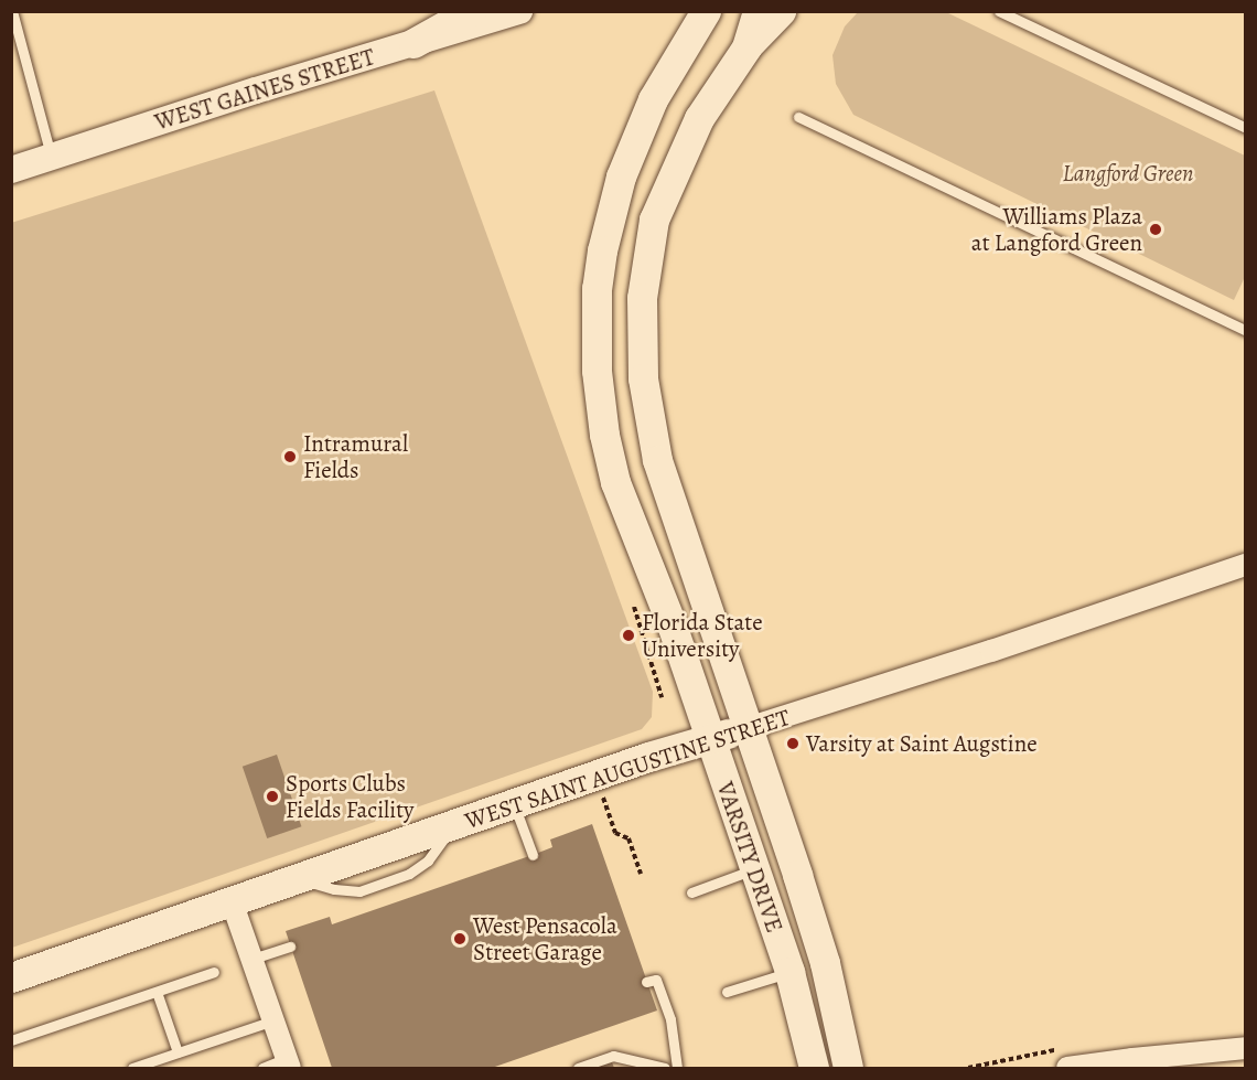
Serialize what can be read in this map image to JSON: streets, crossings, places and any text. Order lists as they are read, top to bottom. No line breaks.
{"streets":{"main road":["WEST SAINT AUGUSTINE STREET","VARSITY DRIVE"],"street":["WEST GAINES STREET"]},"crossings":[["WEST SAINT AUGUSTINE STREET","VARSITY DRIVE"]],"parks":["Langford Green"],"places":["Williams Plaza at Langford Green","Intramural Fields","Florida State University","Varsity at Saint Augstine","Sports Clubs Fields Facility","West Pensacola Street Garage"]}
